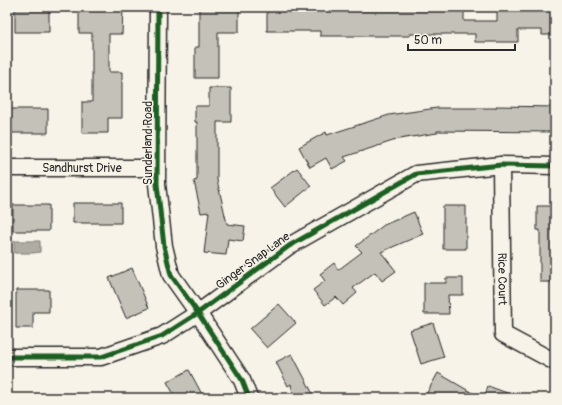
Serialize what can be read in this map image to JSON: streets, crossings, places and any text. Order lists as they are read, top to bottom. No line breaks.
{"streets":{"street":["Sunderland Road","Sandhurst Drive","Ginger Snap Lane","Rice Court"]},"crossings":[["Sunderland Road","Sandhurst Drive"],["Sunderland Road","Ginger Snap Lane"],["Ginger Snap Lane","Rice Court"]],"scale_bar":"50 m"}
